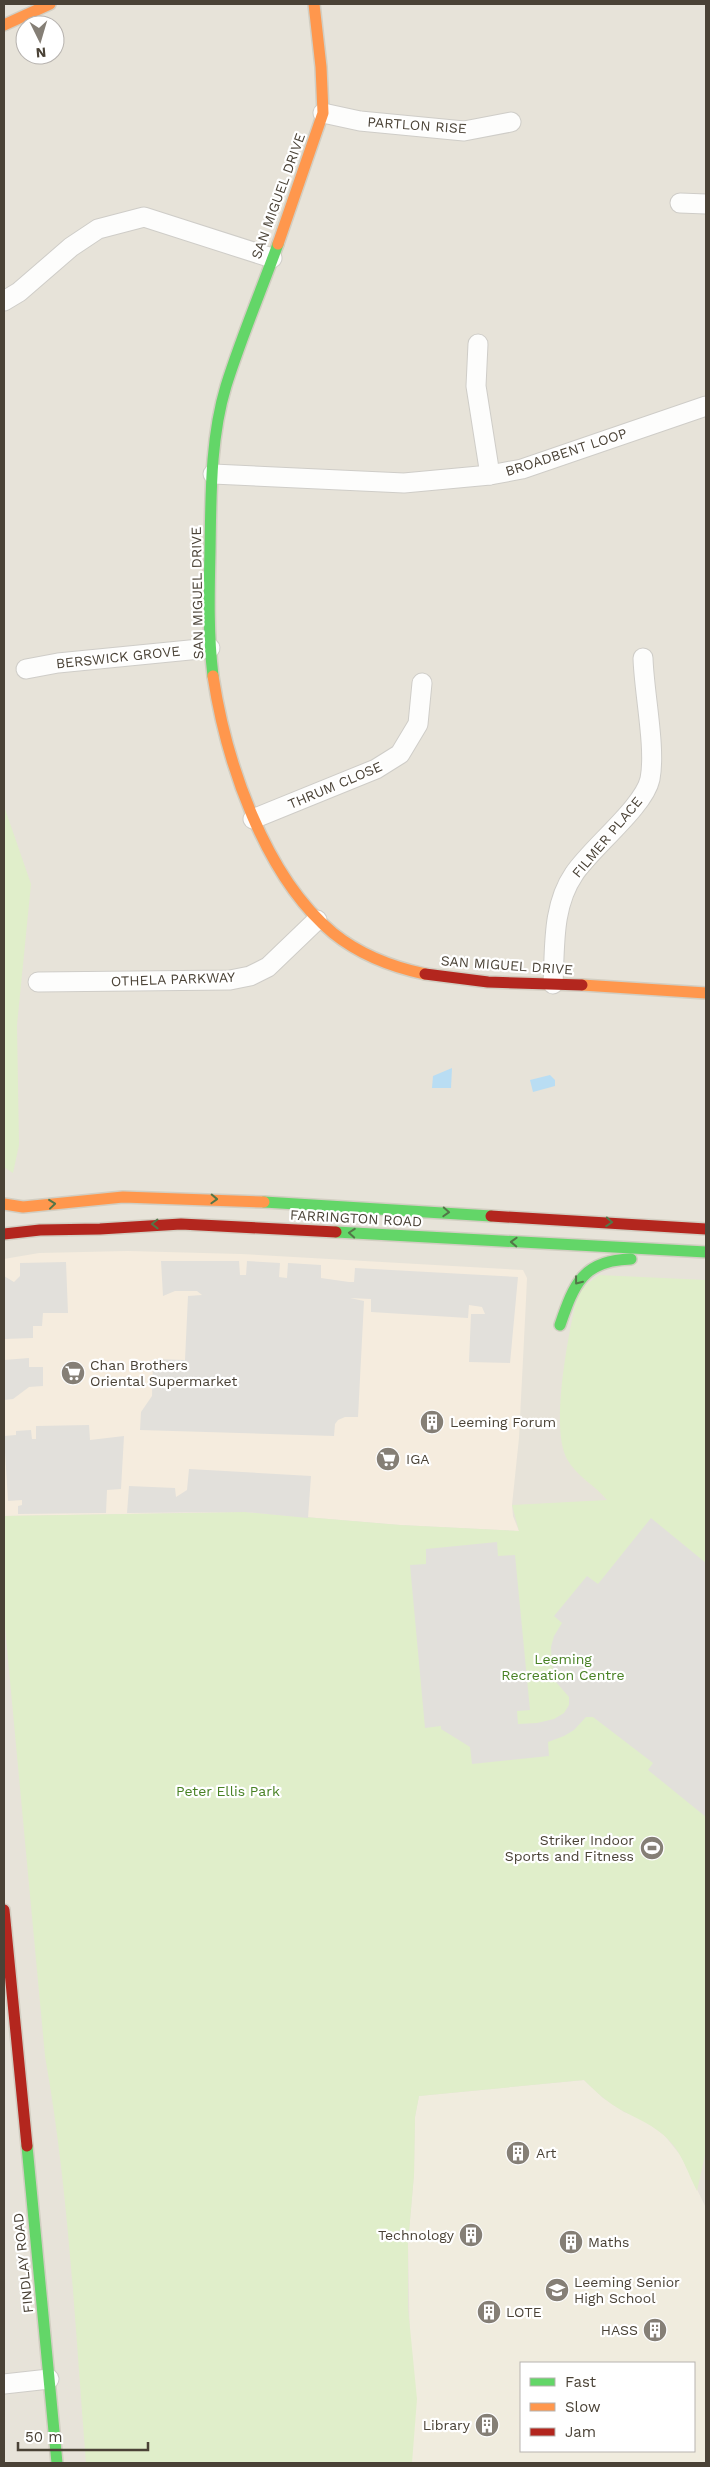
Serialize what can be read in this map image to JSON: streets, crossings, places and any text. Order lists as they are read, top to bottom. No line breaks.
{"streets":{"main road":["SAN MIGUEL DRIVE","FARRINGTON ROAD","FINDLAY ROAD"],"street":["PARTLON RISE","BROADBENT LOOP","BERSWICK GROVE","THRUM CLOSE","FILMER PLACE","OTHELA PARKWAY"]},"crossings":[["PARTLON RISE","SAN MIGUEL DRIVE"],["SAN MIGUEL DRIVE","BROADBENT LOOP"],["SAN MIGUEL DRIVE","BERSWICK GROVE"],["SAN MIGUEL DRIVE","THRUM CLOSE"],["SAN MIGUEL DRIVE","FILMER PLACE"],["SAN MIGUEL DRIVE","OTHELA PARKWAY"]],"parks":["Leeming Recreation Centre","Peter Ellis Park"],"places":{"supermarket":["Chan Brothers Oriental Supermarket","IGA"],"building":["Leeming Forum","Art","Technology","Maths","LOTE","HASS","Library"],"sports":["Striker Indoor Sports and Fitness"],"school or university":["Leeming Senior High School"]},"legend":["Fast","Slow","Jam"],"scale_bar":"50 m","north":"bottom"}
